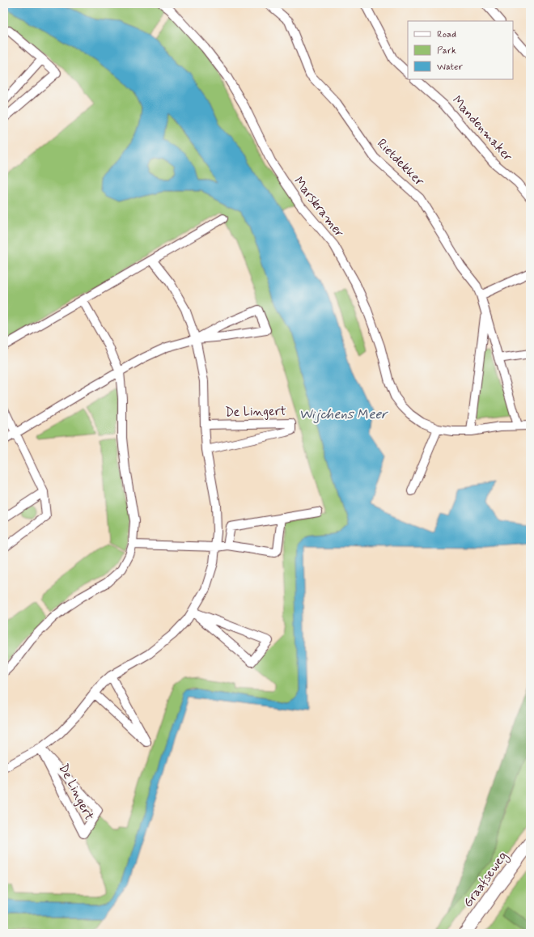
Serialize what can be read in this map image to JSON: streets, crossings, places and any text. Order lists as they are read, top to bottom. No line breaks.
{"streets":{"main road":["Graafseweg"],"street":["Mandenmaker","Rietdekker","Marskramer","De Lingert"]},"crossings":[["Rietdekker","Marskramer"]],"water":["Wijchens Meer"],"legend":["Road","Park","Water"]}
